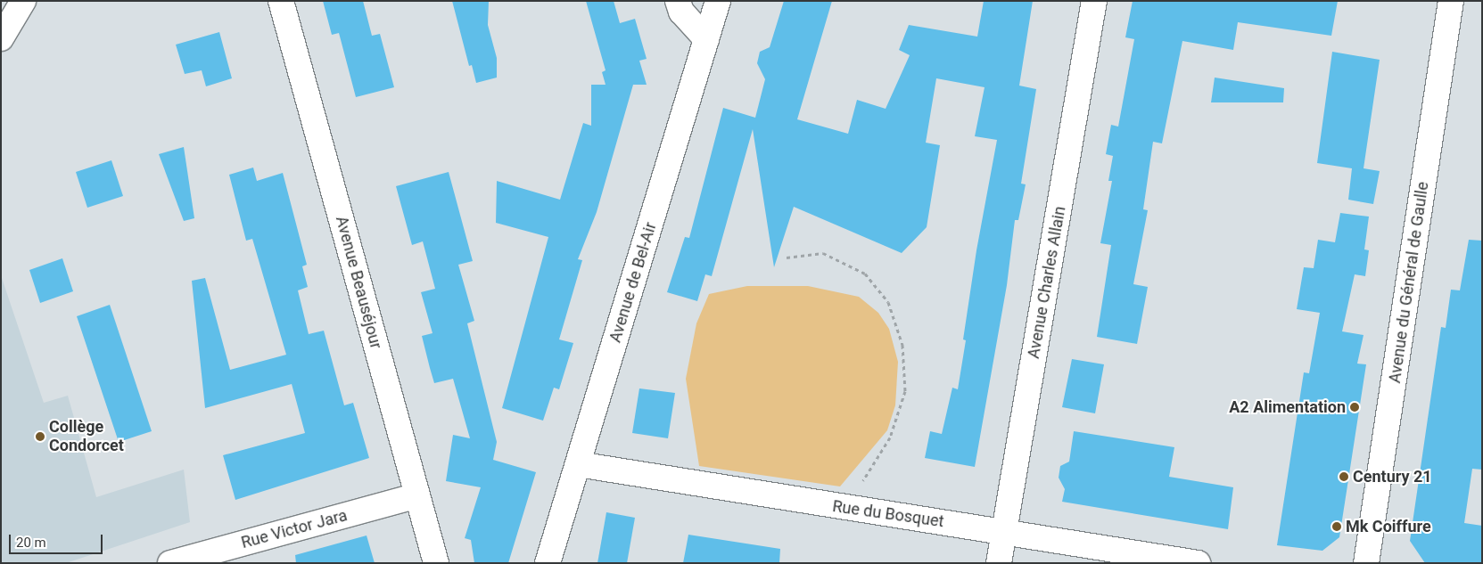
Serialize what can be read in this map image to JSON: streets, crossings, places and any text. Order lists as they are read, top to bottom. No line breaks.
{"streets":{"street":["Avenue Beauséjour","Avenue de Bel-Air","Avenue Charles Allain","Avenue du Général de Gaulle","Rue du Bosquet","Rue Victor Jara"]},"crossings":[["Avenue Beauséjour","Rue Victor Jara"],["Avenue de Bel-Air","Rue du Bosquet"],["Avenue Charles Allain","Rue du Bosquet"]],"places":["A2 Alimentation","Collège Condorcet","Century 21","Mk Coiffure"],"scale_bar":"20 m"}
